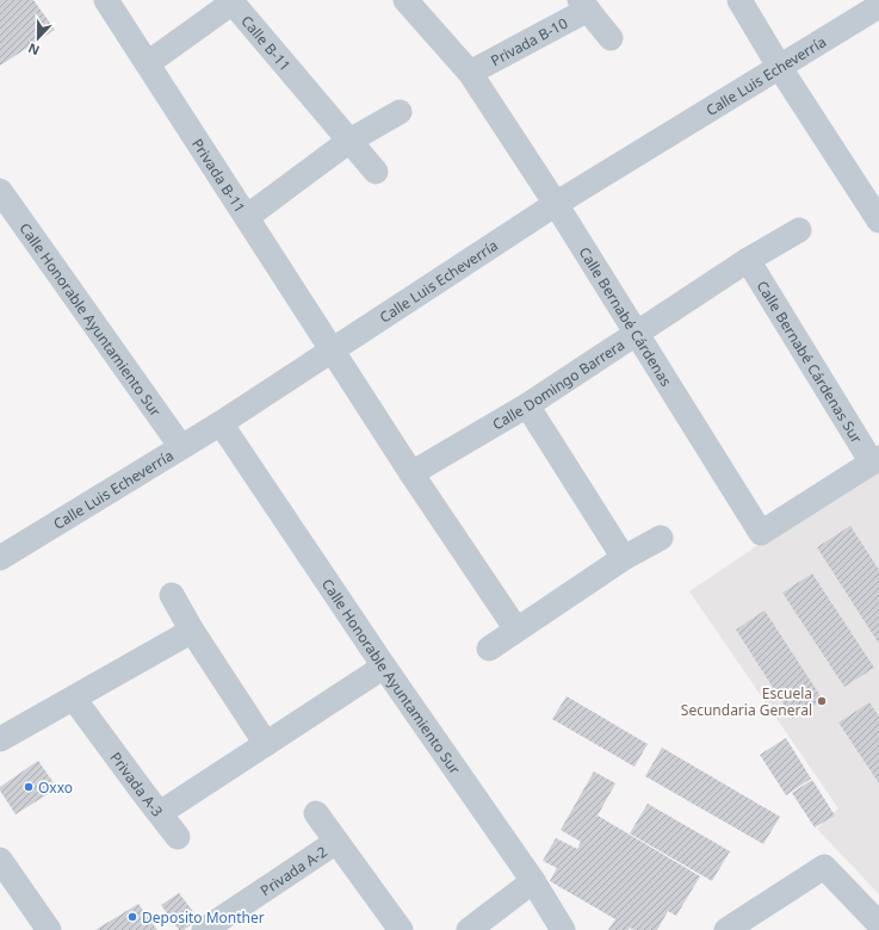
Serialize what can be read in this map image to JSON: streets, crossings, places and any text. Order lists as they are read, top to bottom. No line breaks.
{"streets":{"street":["Privada B-10","Calle B-11","Calle Luis Echeverría","Privada B-11","Calle Bernabé Cárdenas","Calle Honorable Ayuntamiento Sur","Calle Bernabé Cárdenas Sur","Calle Domingo Barrera","Privada A-3","Privada A-2"]},"crossings":[["Privada B-10","Calle Bernabé Cárdenas"],["Calle B-11","Privada B-11"],["Calle Luis Echeverría","Privada B-11"],["Calle Luis Echeverría","Calle Bernabé Cárdenas"],["Calle Luis Echeverría","Calle Honorable Ayuntamiento Sur"],["Calle Bernabé Cárdenas","Calle Bernabé Cárdenas Sur"],["Calle Bernabé Cárdenas","Calle Domingo Barrera"],["Calle Honorable Ayuntamiento Sur","Privada A-3"],["Calle Bernabé Cárdenas Sur","Calle Domingo Barrera"]],"places":["Escuela Secundaria General","Oxxo","Deposito Monther"],"north":"bottom"}
